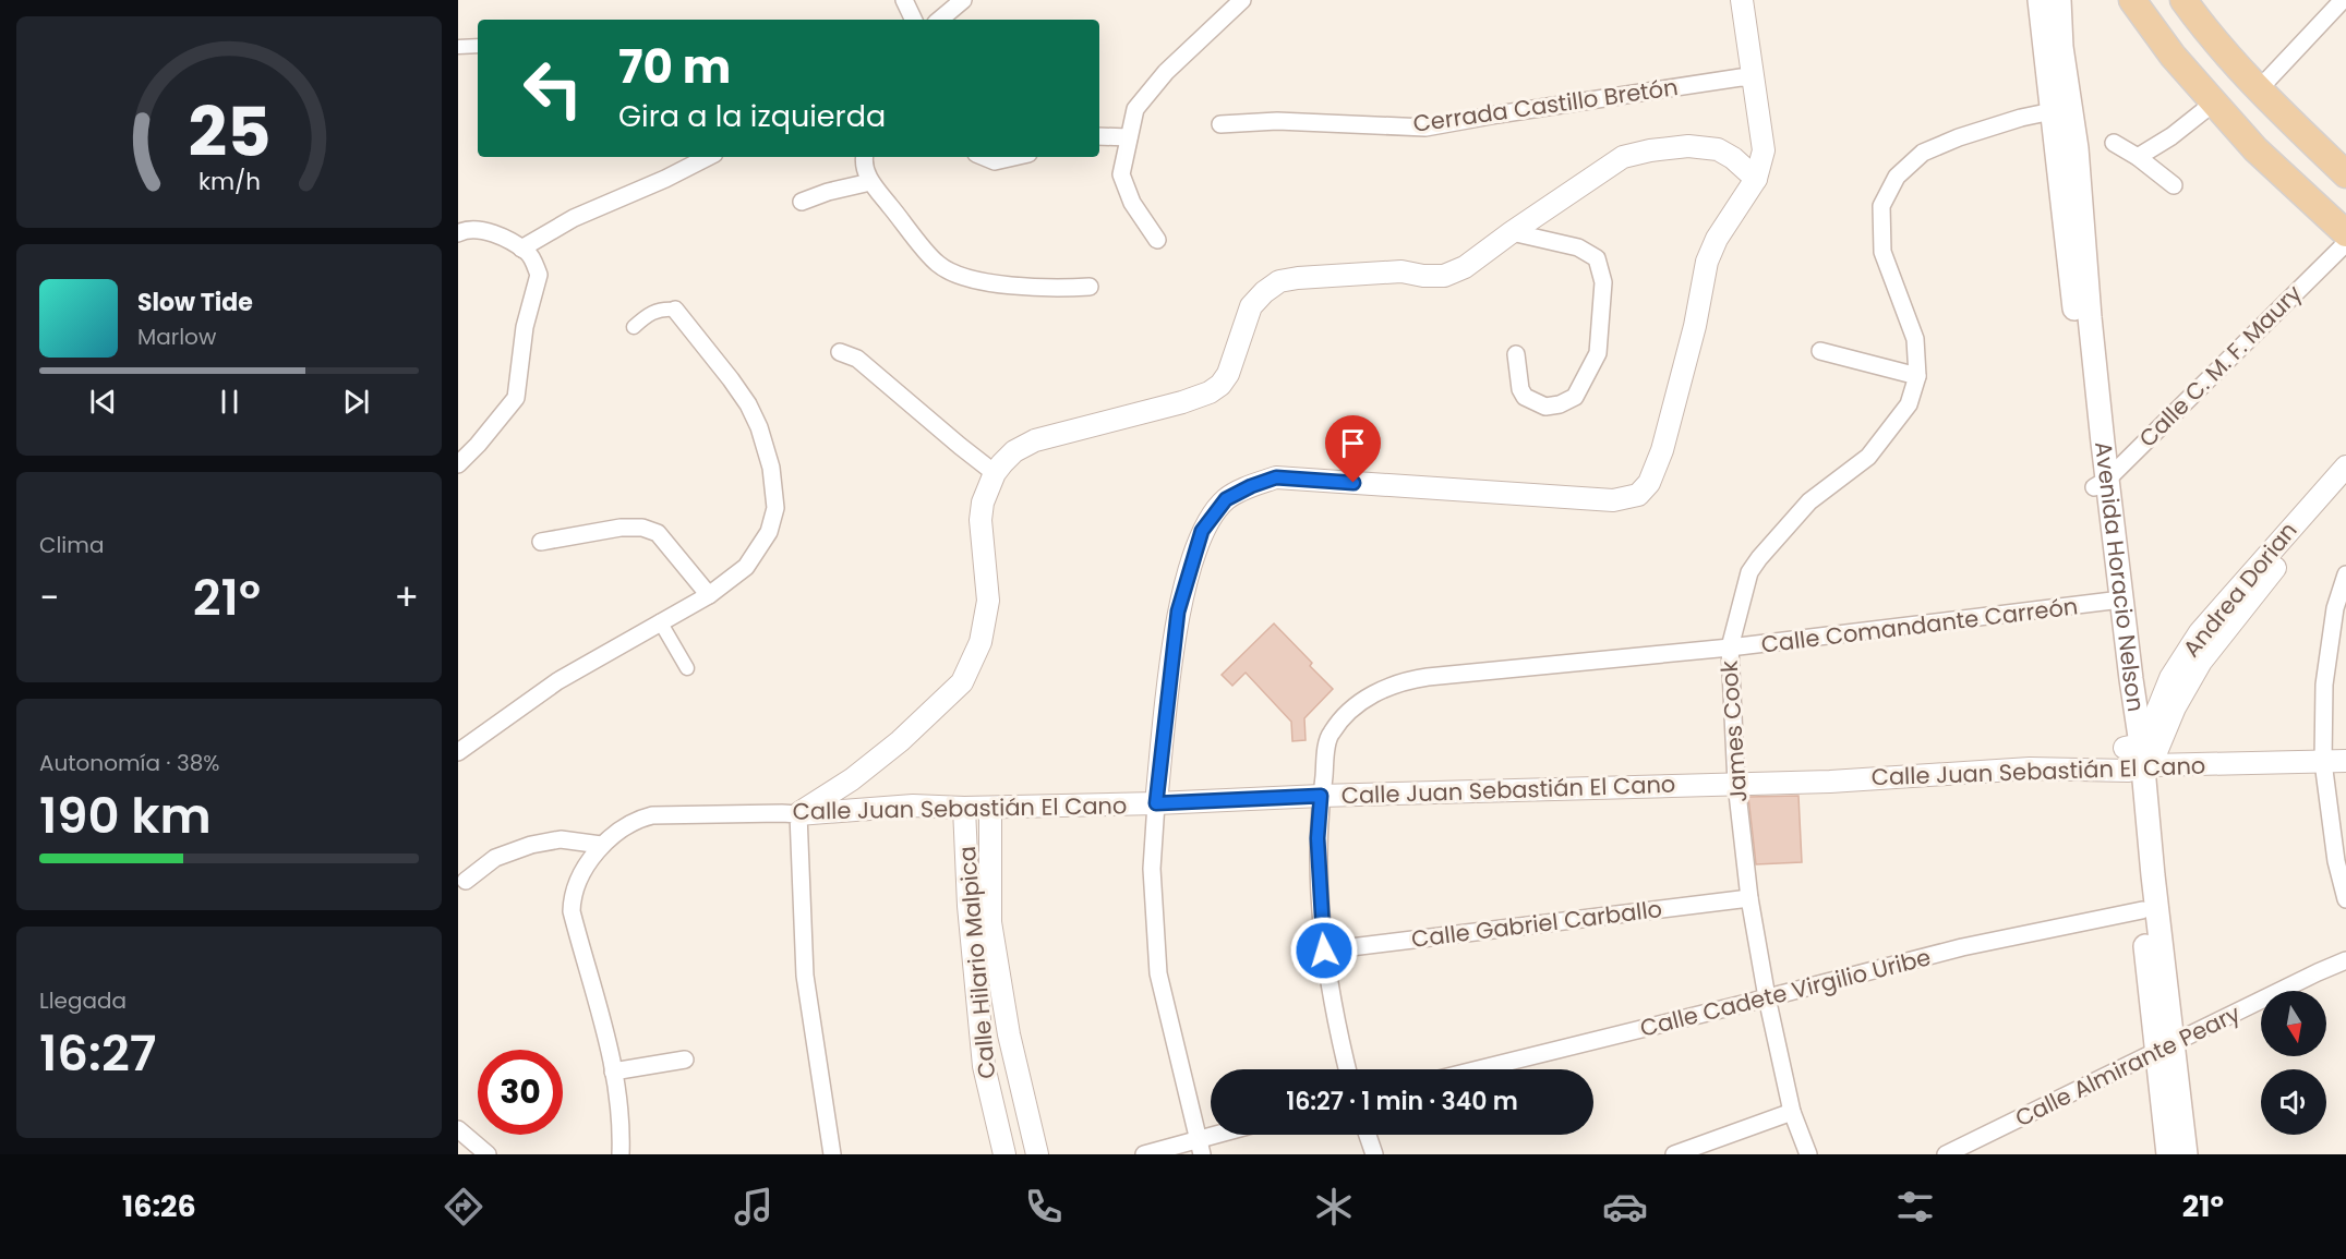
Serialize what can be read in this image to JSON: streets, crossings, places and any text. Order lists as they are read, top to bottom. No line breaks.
{"streets":{"main road":["Avenida Horacio Nelson"],"street":["Cerrada Castillo Bretón","Calle C. M. F. Maury","Andrea Dorian","Calle Comandante Carreón","James Cook","Calle Juan Sebastián El Cano","Calle Gabriel Carballo","Calle Hilario Malpica","Calle Cadete Virgilio Uribe","Calle Almirante Peary"]},"crossings":[["Calle C. M. F. Maury","Avenida Horacio Nelson"],["Avenida Horacio Nelson","Andrea Dorian"],["Avenida Horacio Nelson","Calle Comandante Carreón"],["Avenida Horacio Nelson","James Cook"],["Avenida Horacio Nelson","Calle Juan Sebastián El Cano"],["Avenida Horacio Nelson","Calle Cadete Virgilio Uribe"],["Avenida Horacio Nelson","Calle Almirante Peary"],["Andrea Dorian","Calle Juan Sebastián El Cano"],["Calle Comandante Carreón","James Cook"],["Calle Comandante Carreón","Calle Juan Sebastián El Cano"],["Calle Comandante Carreón","Calle Gabriel Carballo"],["James Cook","Calle Juan Sebastián El Cano"],["James Cook","Calle Gabriel Carballo"],["James Cook","Calle Cadete Virgilio Uribe"],["Calle Juan Sebastián El Cano","Calle Hilario Malpica"]],"north":"bottom","page":{"turn":["70 m","Gira a la izquierda"],"song":["Slow Tide","Marlow"],"tile":["Clima",["Autonomía · 38%","190 km"],["Llegada","16:27"]],"heat":["−","21°","+"],"limit":"30","trip":"16:27 · 1 min · 340 m","tabs":["16:26","21°"],"gauge":["25","km/h"]}}
